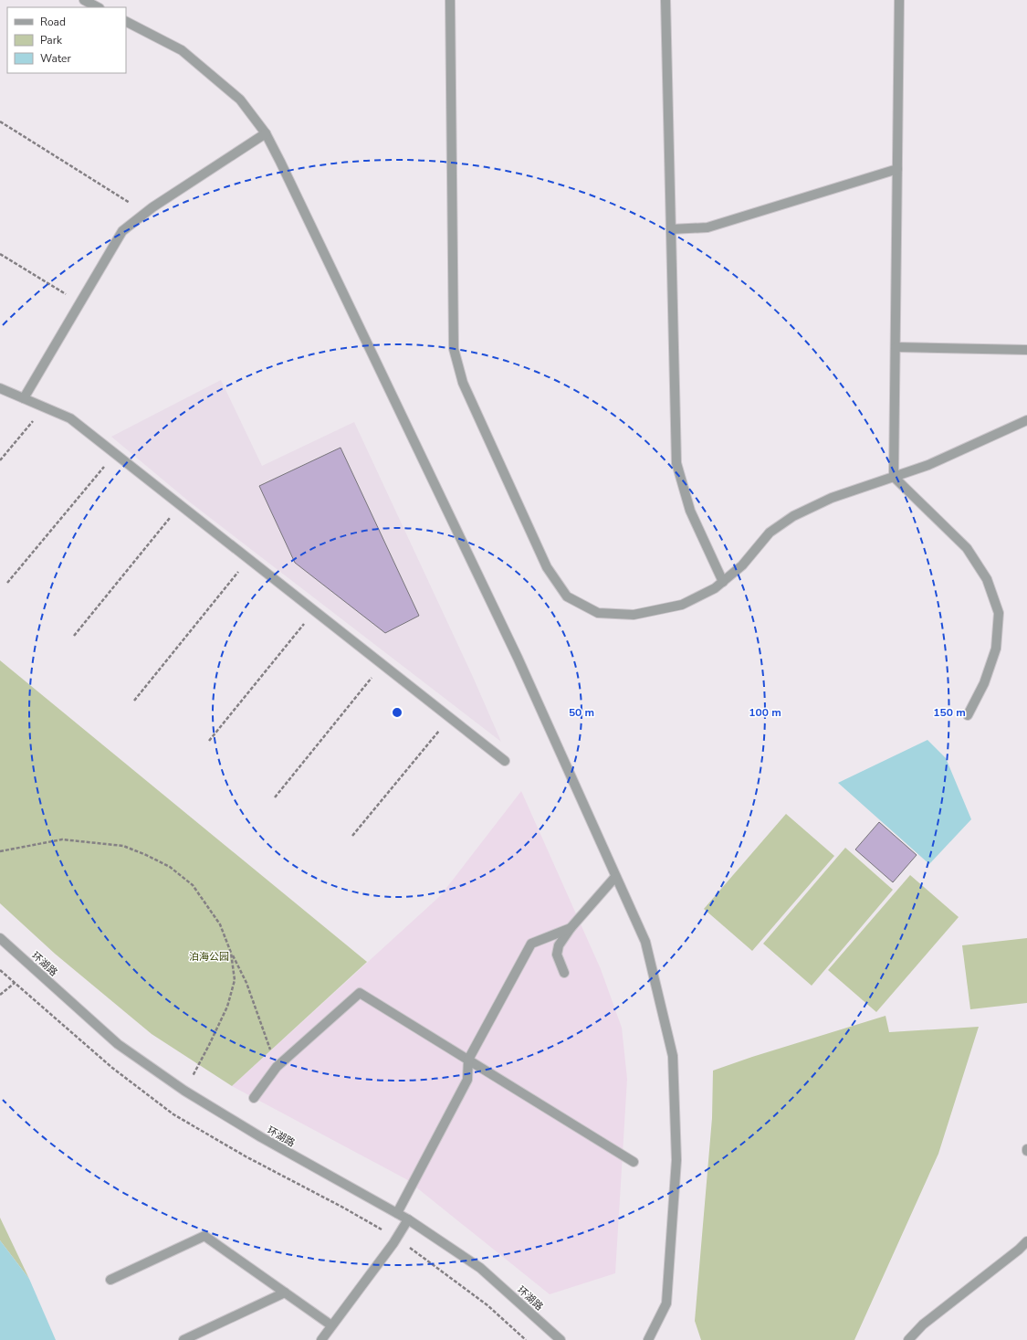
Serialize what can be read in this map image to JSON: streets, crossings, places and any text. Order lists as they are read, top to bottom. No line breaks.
{"streets":{"street":["环湖路"]},"parks":["泊海公园"],"legend":["Road","Park","Water"],"rings":["50 m","100 m","150 m"]}
